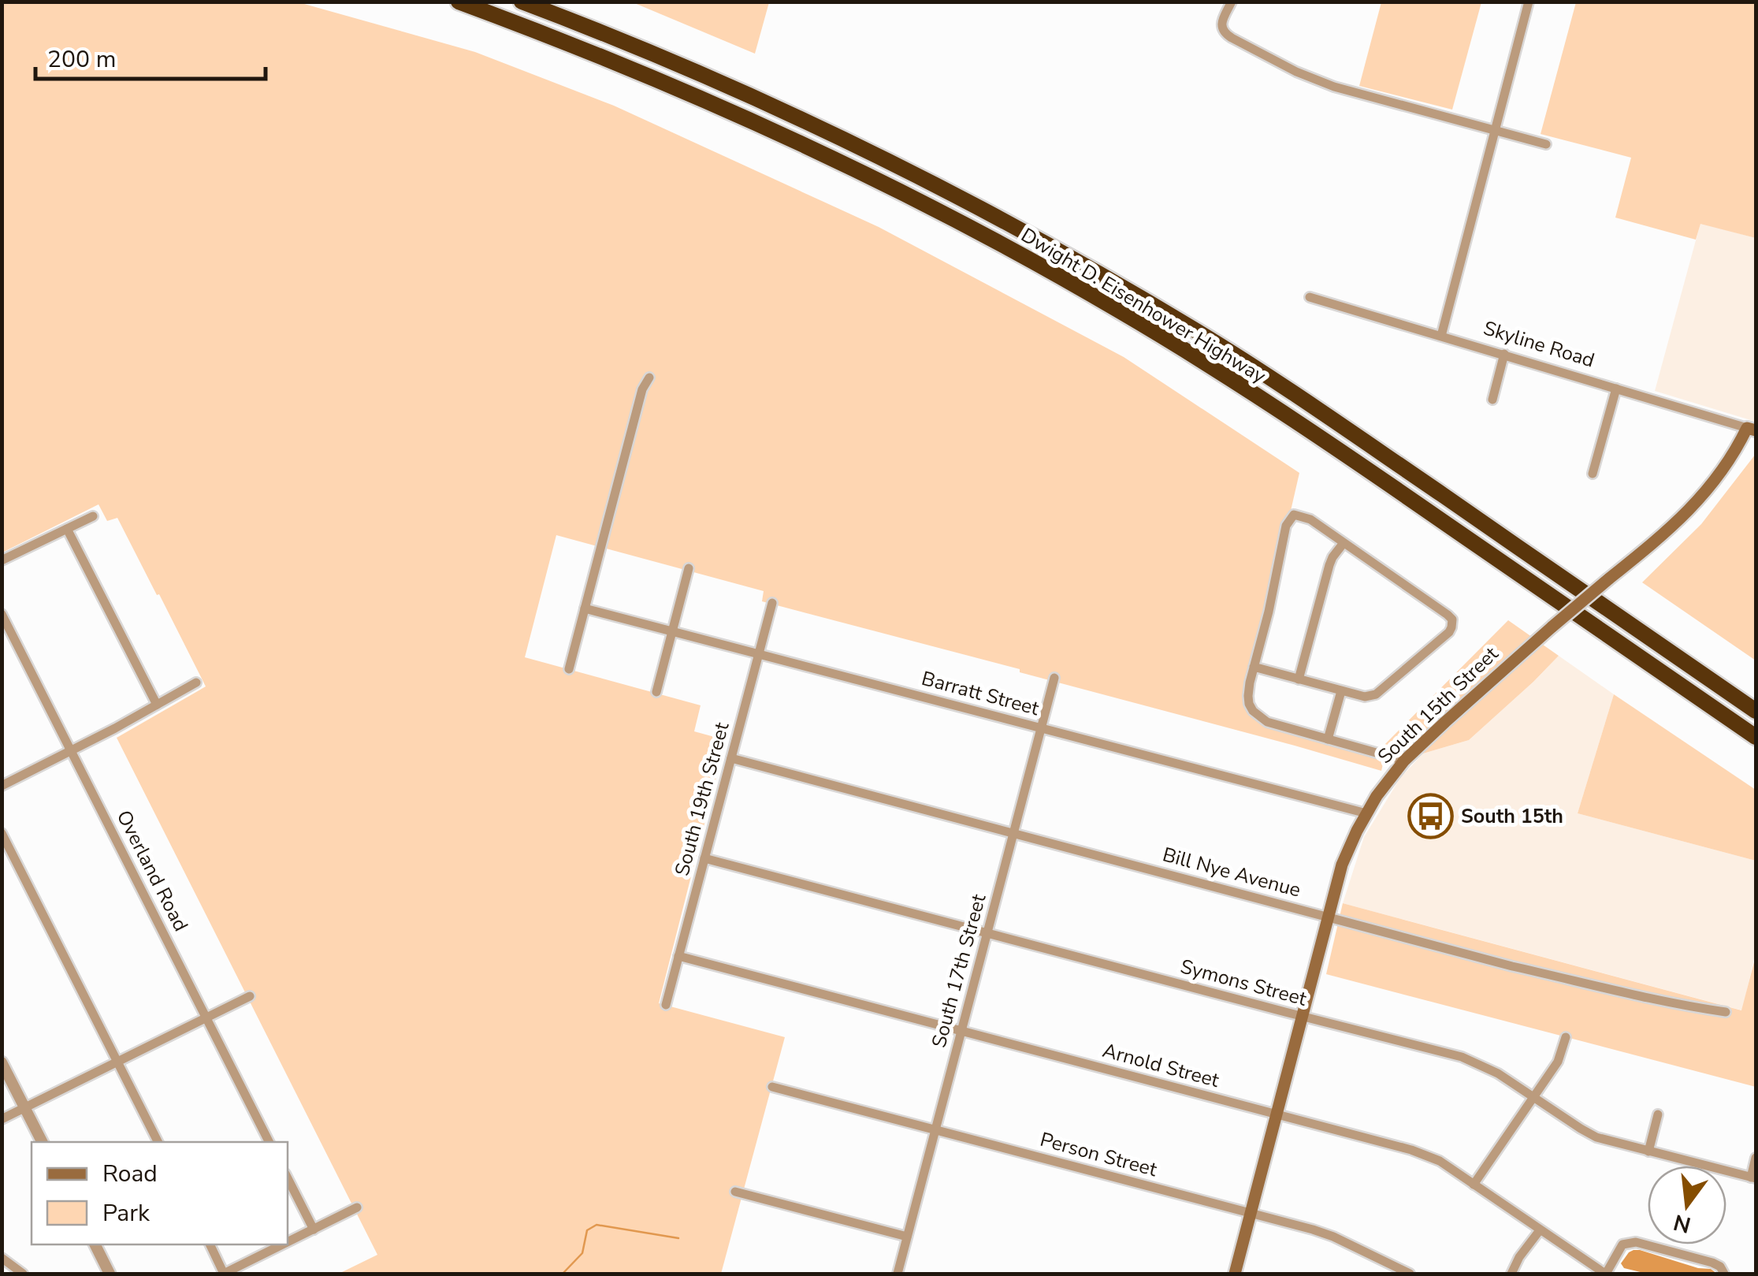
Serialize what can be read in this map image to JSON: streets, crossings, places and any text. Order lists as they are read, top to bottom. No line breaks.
{"streets":{"highway":["Dwight D. Eisenhower Highway"],"main road":["South 15th Street"],"street":["Skyline Road","Barratt Street","South 19th Street","Overland Road","Bill Nye Avenue","South 17th Street","Symons Street","Arnold Street","Person Street"]},"crossings":[["Skyline Road","South 15th Street"],["Barratt Street","South 15th Street"],["Barratt Street","South 19th Street"],["Barratt Street","South 17th Street"],["South 15th Street","Bill Nye Avenue"],["South 15th Street","Symons Street"],["South 15th Street","Arnold Street"],["South 15th Street","Person Street"],["South 19th Street","Bill Nye Avenue"],["South 19th Street","Symons Street"],["South 19th Street","Arnold Street"],["Bill Nye Avenue","South 17th Street"],["South 17th Street","Symons Street"],["South 17th Street","Arnold Street"],["South 17th Street","Person Street"]],"places":{"bus stop":["South 15th"]},"legend":["Road","Park"],"scale_bar":"200 m","north":"bottom"}
